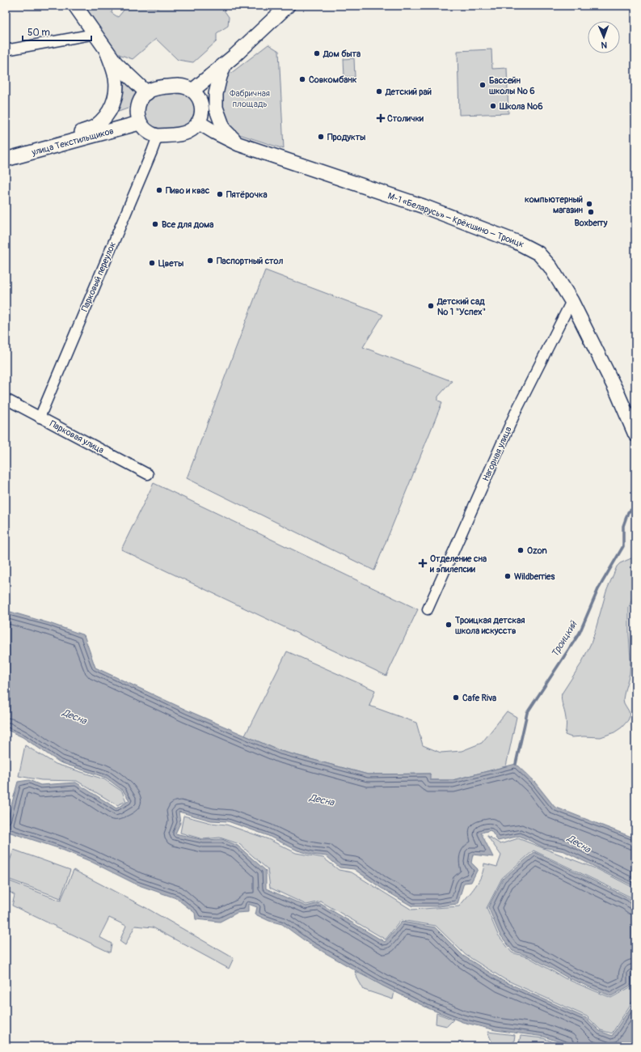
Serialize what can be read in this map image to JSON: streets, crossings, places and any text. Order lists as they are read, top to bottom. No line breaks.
{"streets":{"main road":["улица Текстильщиков","М-1 «Беларусь» – Крёкшино – Троицк"],"street":["Парковый переулок","Парковая улица","Нагорная улица"]},"crossings":[["улица Текстильщиков","М-1 «Беларусь» – Крёкшино – Троицк"],["улица Текстильщиков","Парковый переулок"],["М-1 «Беларусь» – Крёкшино – Троицк","Парковый переулок"],["М-1 «Беларусь» – Крёкшино – Троицк","Нагорная улица"],["Парковый переулок","Парковая улица"]],"water":["Троицкий","Десна"],"parks":["Фабричная площадь"],"places":{"other":["Дом быта","Совкомбанк","Бассейн школы № 6","Детский рай","Школа №6","Продукты","Пиво и квас","Пятёрочка","компьютерный магазин","Boxberry","Все для дома","Паспортный стол","Цветы","Детский сад № 1 \"Успех\"","Ozon","Wildberries","Троицкая детская школа искусств","Cafe Riva"],"health":["Столички","Отделение сна и эпилепсии"]},"scale_bar":"50 m","north":"bottom"}
